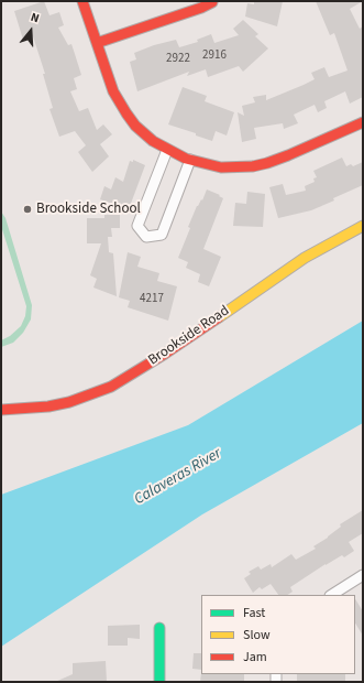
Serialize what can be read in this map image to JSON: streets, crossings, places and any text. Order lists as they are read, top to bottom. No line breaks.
{"streets":{"street":["Brookside Road"]},"water":["Calaveras River"],"places":["Brookside School"],"house_numbers":["2916","2922","4217"],"legend":["Fast","Slow","Jam"],"north":"top"}
